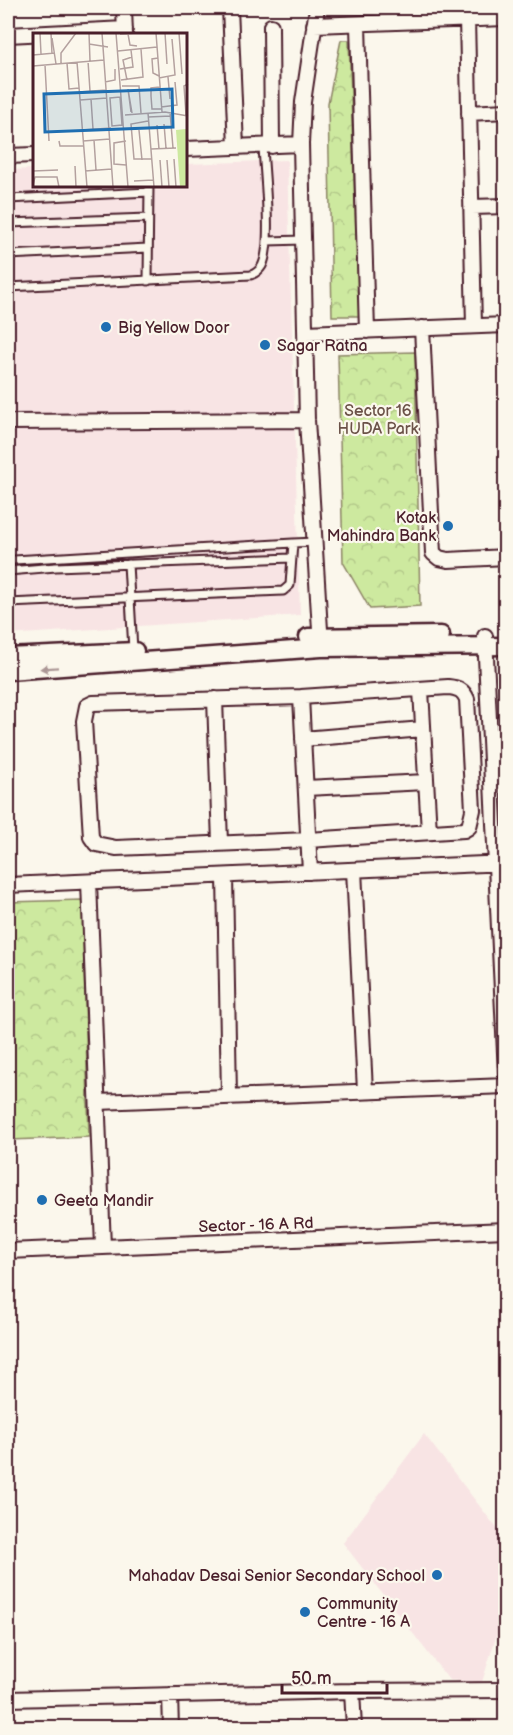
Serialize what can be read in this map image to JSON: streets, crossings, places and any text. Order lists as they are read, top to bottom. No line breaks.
{"streets":{"street":["Sector - 16 A Rd"]},"parks":["Sector 16 HUDA Park"],"places":["Big Yellow Door","Sagar Ratna","Kotak Mahindra Bank","Geeta Mandir","Mahadav Desai Senior Secondary School","Community Centre - 16 A"],"scale_bar":"50 m"}
